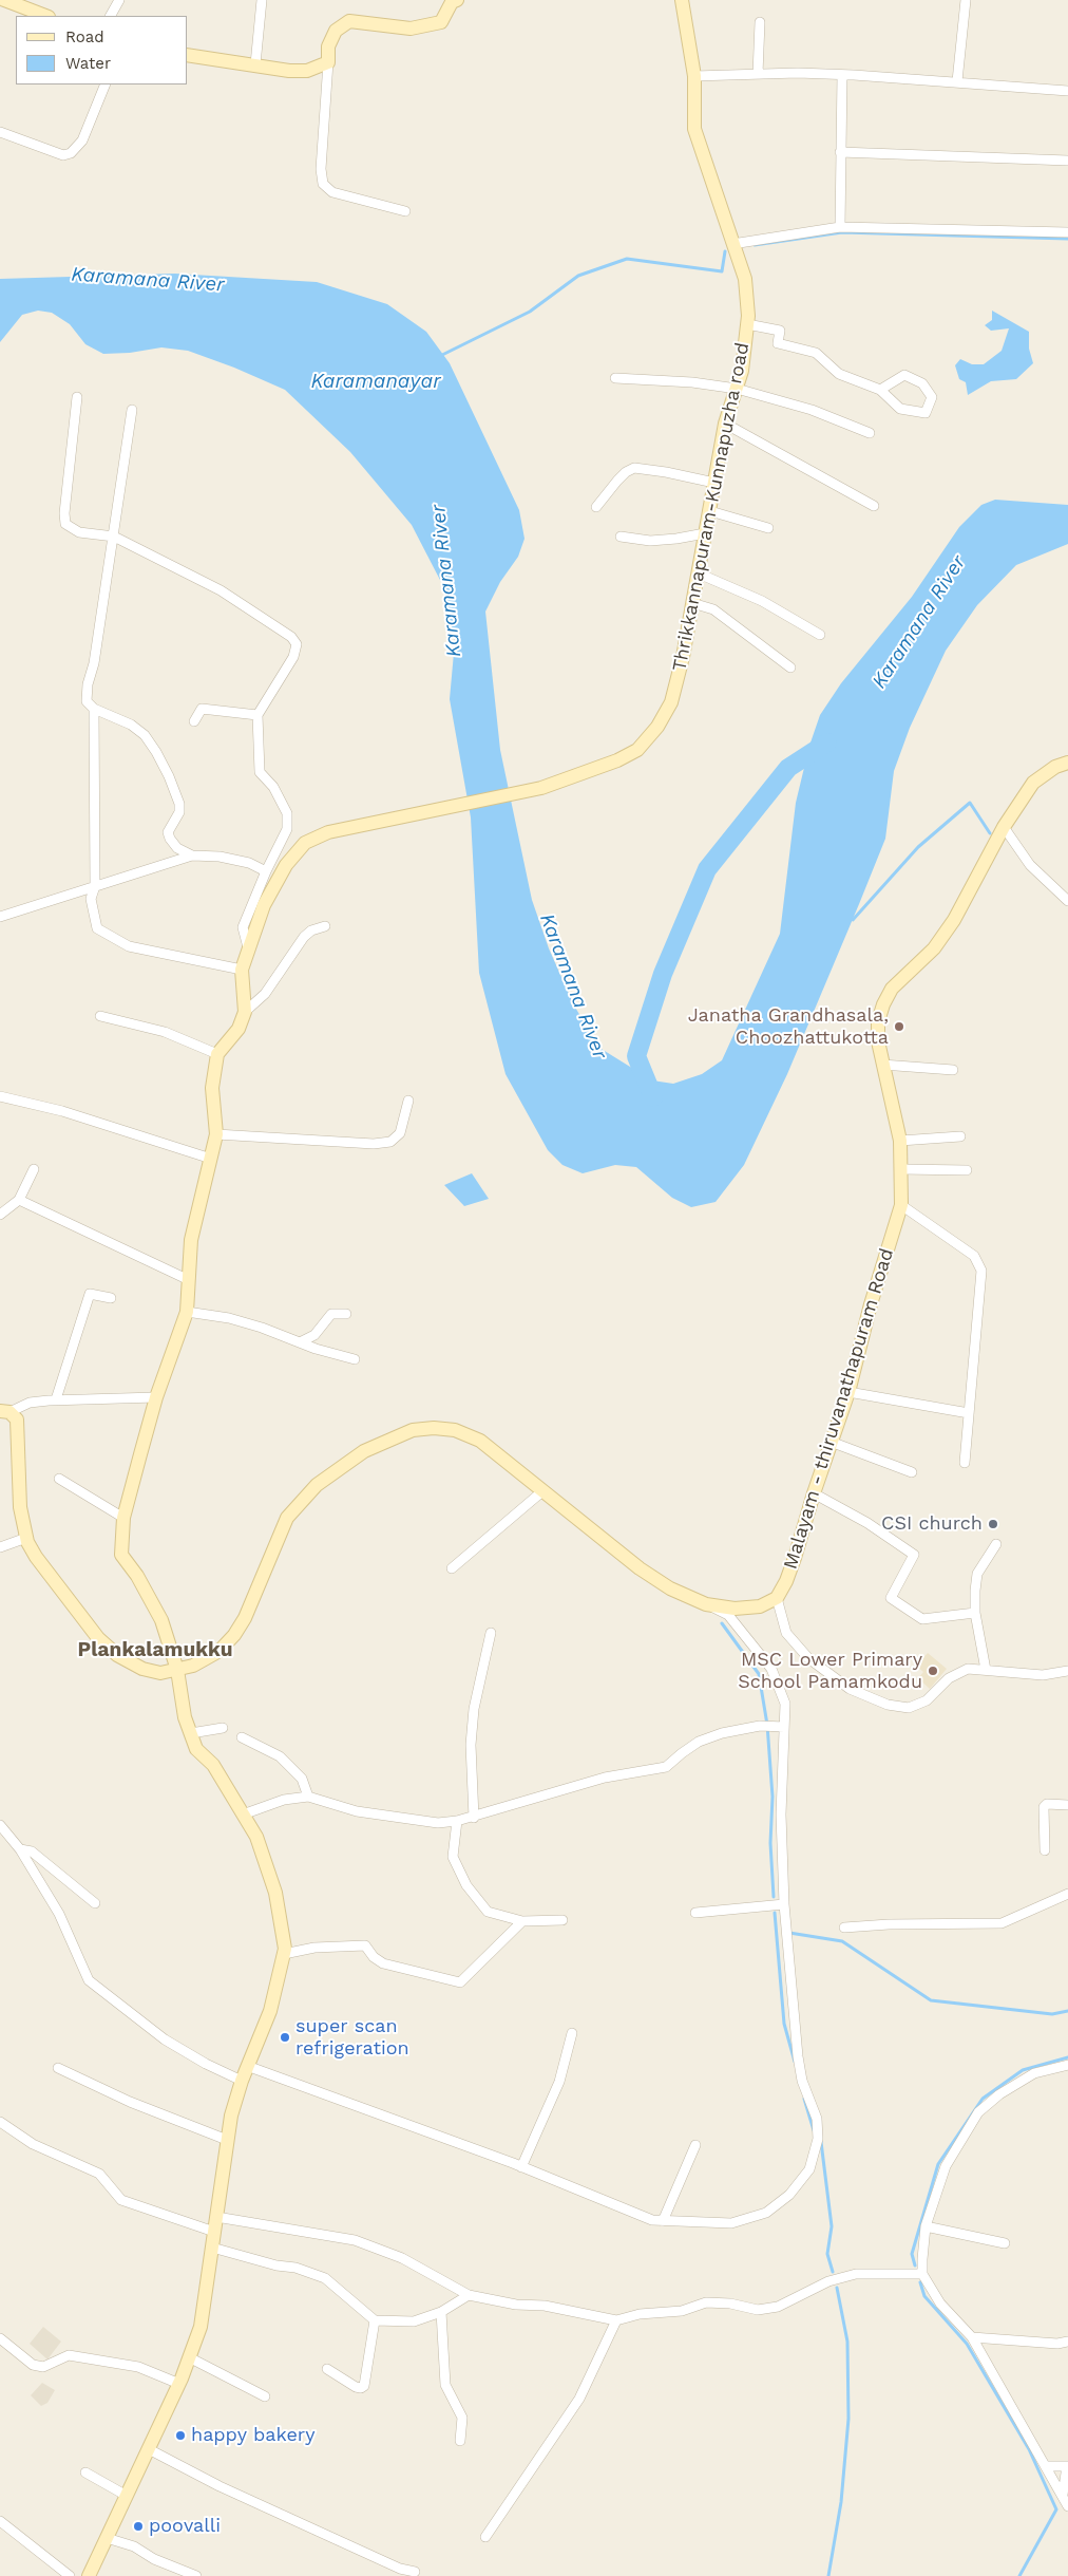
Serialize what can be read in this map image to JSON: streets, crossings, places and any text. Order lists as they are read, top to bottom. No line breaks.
{"streets":{"street":["Thrikkannapuram-Kunnapuzha road","Malayam - thiruvanathapuram Road"]},"districts":["Plankalamukku"],"water":["Karamana River","Karamanayar"],"places":["Janatha Grandhasala, Choozhattukotta","CSI church","MSC Lower Primary School Pamamkodu","super scan refrigeration","happy bakery","poovalli"],"legend":["Road","Water"]}
